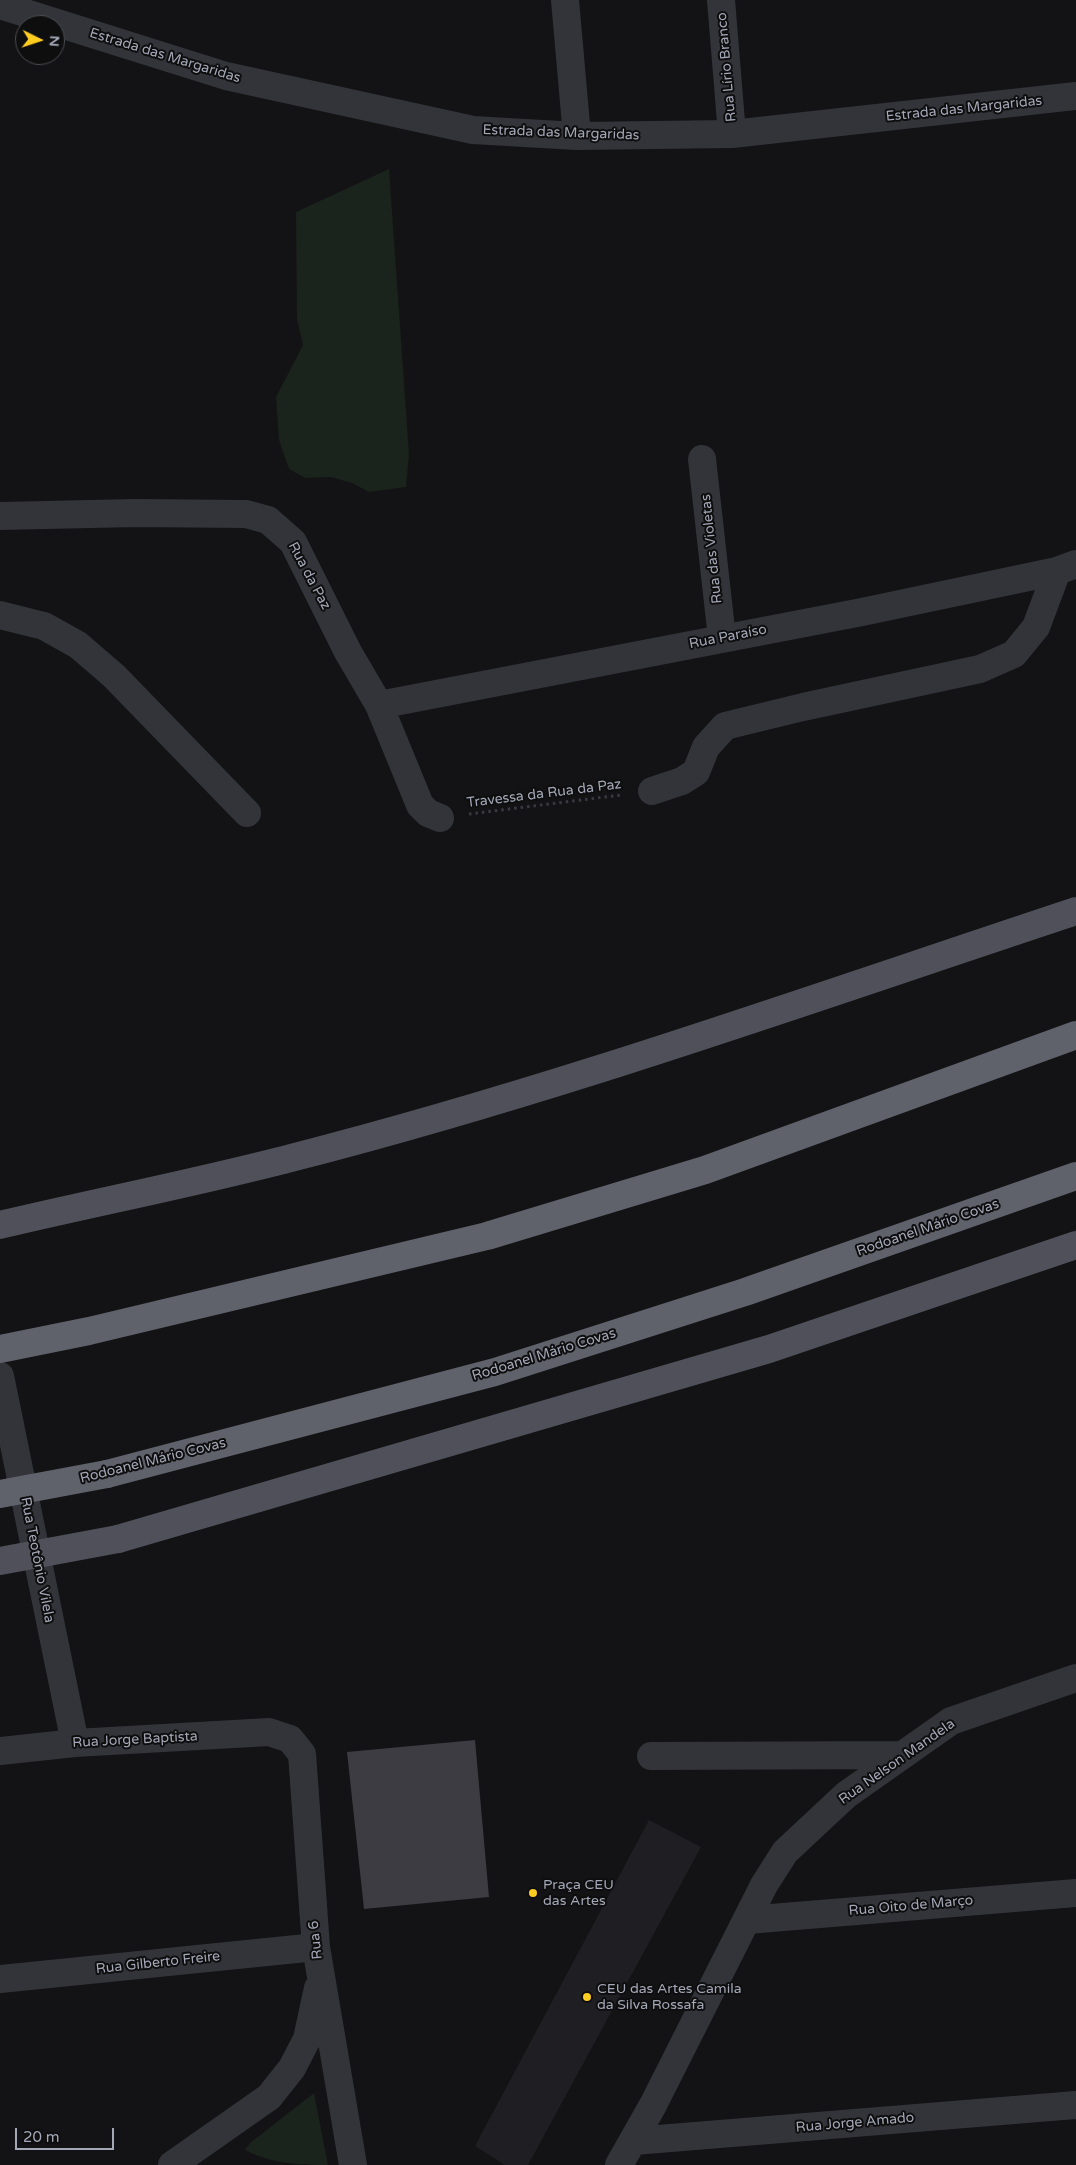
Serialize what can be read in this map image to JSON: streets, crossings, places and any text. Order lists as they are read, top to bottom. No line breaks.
{"streets":{"highway":["Rodoanel Mário Covas"],"street":["Estrada das Margaridas","Rua Lírio Branco","Rua das Violetas","Rua da Paz","Rua Paraíso","Rua Teotônio Vilela","Rua Jorge Baptista","Rua Nelson Mandela","Rua Oito de Março","Rua 6","Rua Gilberto Freire","Rua Jorge Amado"],"path":["Travessa da Rua da Paz"]},"crossings":[["Estrada das Margaridas","Rua Lírio Branco"],["Rua das Violetas","Rua Paraíso"],["Rua da Paz","Rua Paraíso"],["Rua da Paz","Travessa da Rua da Paz"],["Rua Teotônio Vilela","Rua Jorge Baptista"],["Rua Jorge Baptista","Rua 6"],["Rua Nelson Mandela","Rua Oito de Março"],["Rua Nelson Mandela","Rua Jorge Amado"],["Rua 6","Rua Gilberto Freire"]],"places":["Praça CEU das Artes","CEU das Artes Camila da Silva Rossafa"],"scale_bar":"20 m","north":"right"}
